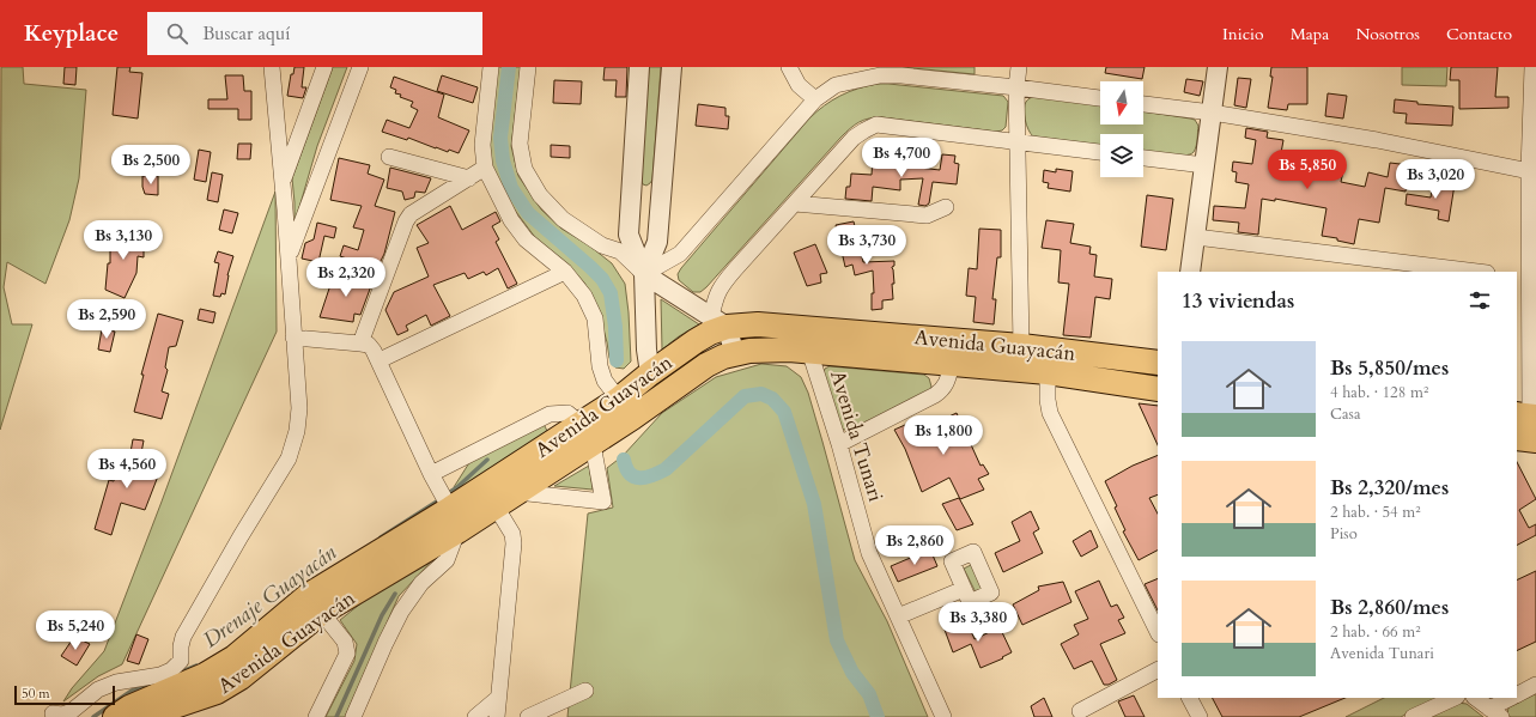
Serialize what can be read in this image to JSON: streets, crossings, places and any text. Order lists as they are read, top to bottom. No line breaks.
{"streets":{"main road":["Avenida Guayacán"],"street":["Avenida Tunari"]},"crossings":[["Avenida Guayacán","Avenida Tunari"]],"water":["Drenaje Guayacán"],"scale_bar":"50 m","north":"bottom","page":{"header":"Keyplace","search":"Buscar aquí","nav":["Inicio","Mapa","Nosotros","Contacto"],"price":["Bs 4,700","Bs 2,500","Bs 5,850","Bs 3,020","Bs 3,130","Bs 3,730","Bs 2,320","Bs 2,590","Bs 1,800","Bs 4,560","Bs 2,860","Bs 3,380","Bs 5,240"],"heading":"13 viviendas","list":[{"name":"Bs 5,850/mes","note":"4 hab. · 128 m² · Casa"},{"name":"Bs 2,320/mes","note":"2 hab. · 54 m² · Piso"},{"name":"Bs 2,860/mes","note":"2 hab. · 66 m² · Avenida Tunari"}],"scale":"50 m"}}
